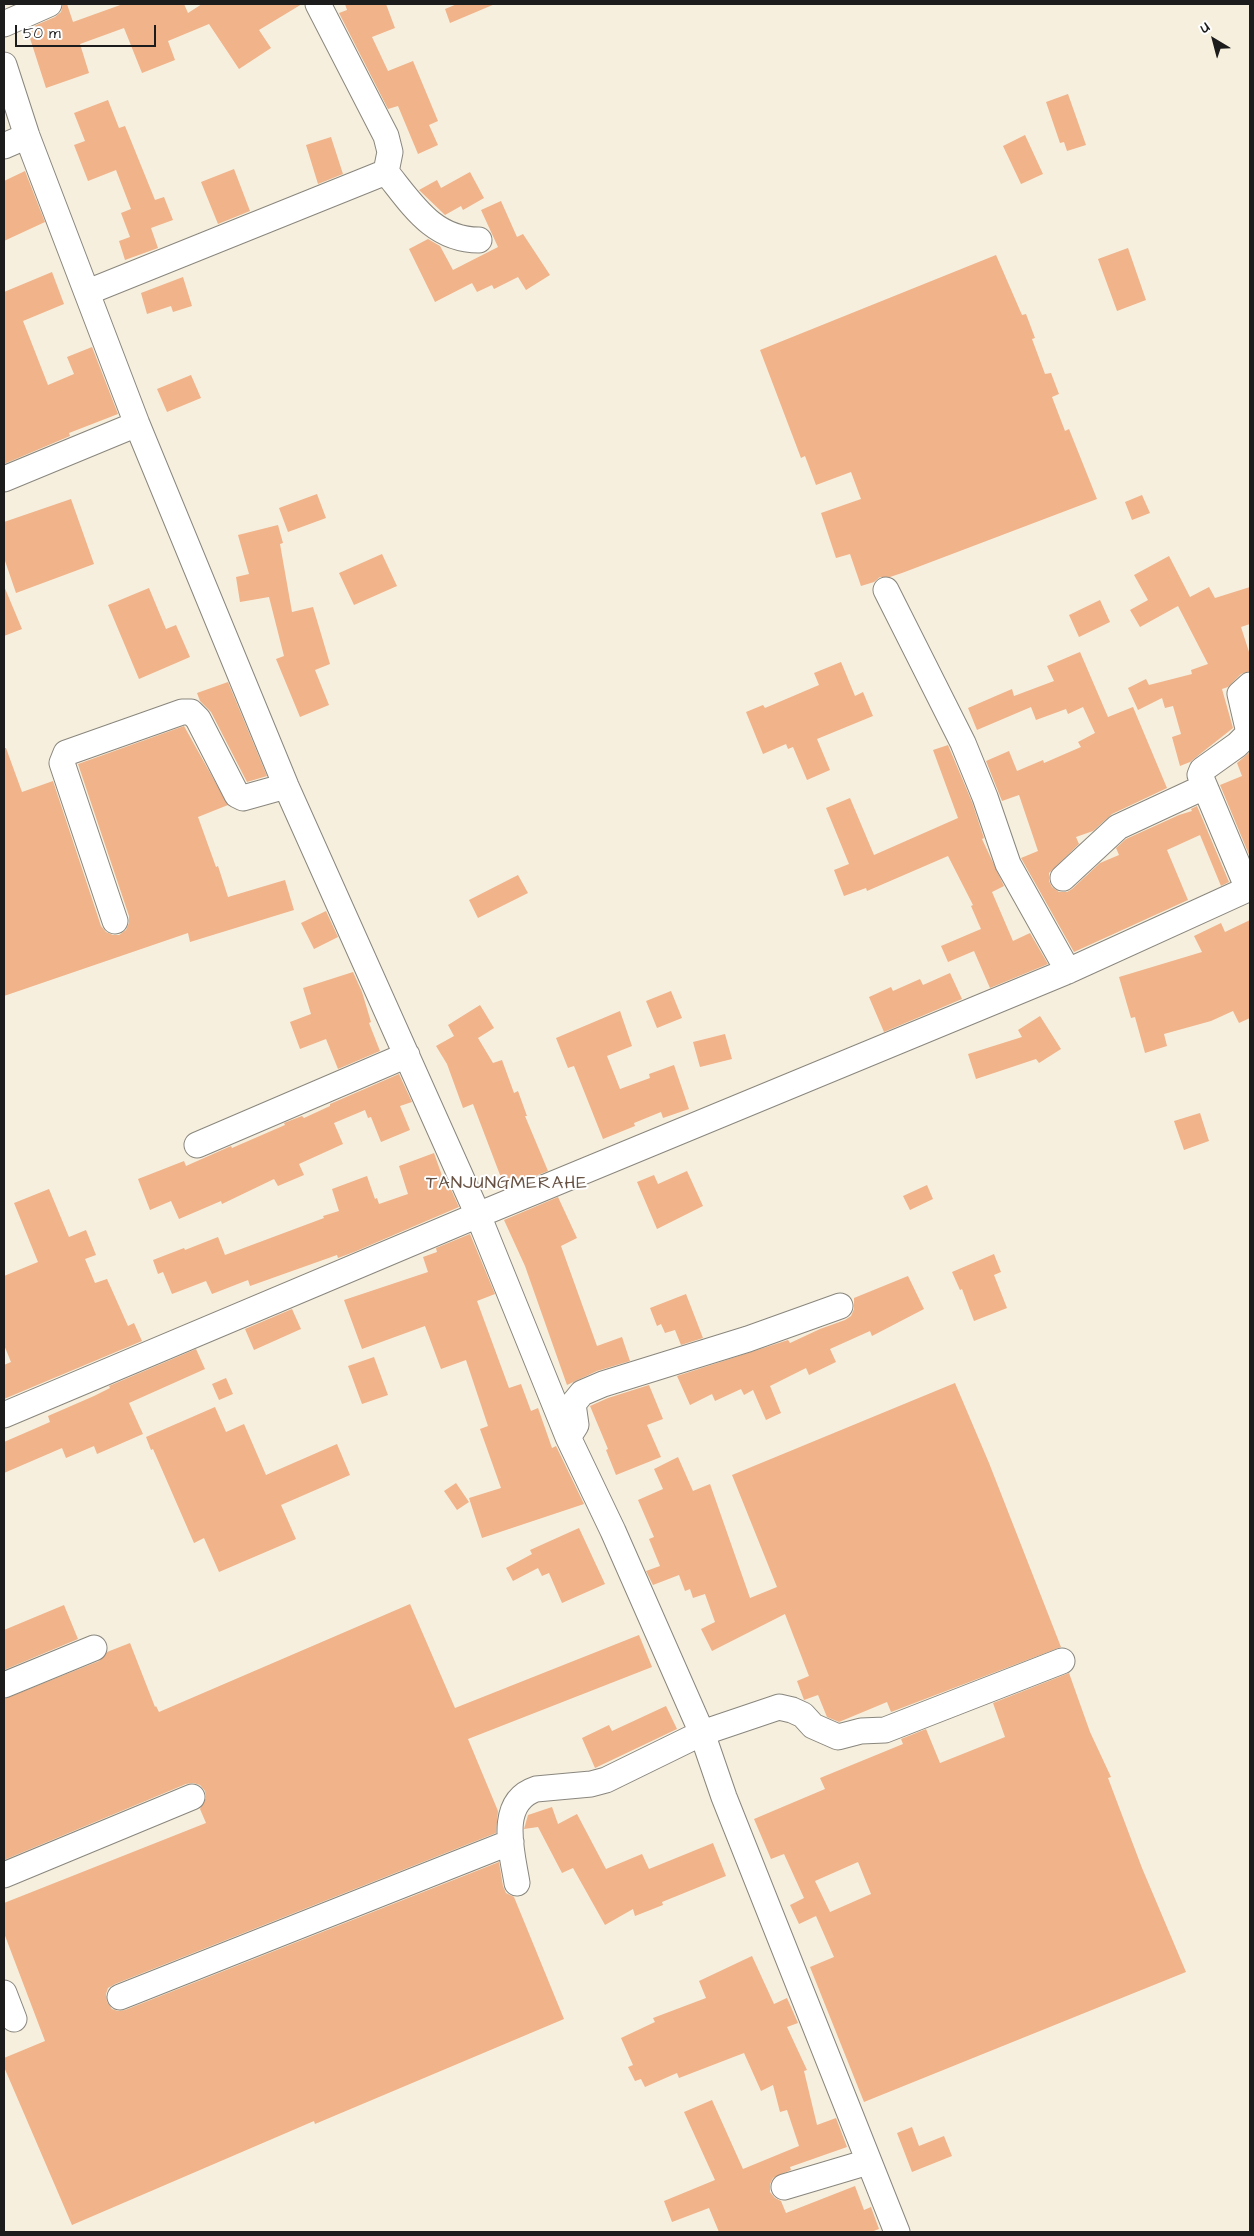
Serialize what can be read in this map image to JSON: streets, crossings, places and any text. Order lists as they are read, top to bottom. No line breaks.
{"districts":["TANJUNGMERAHE"],"scale_bar":"50 m","north":"top left"}
